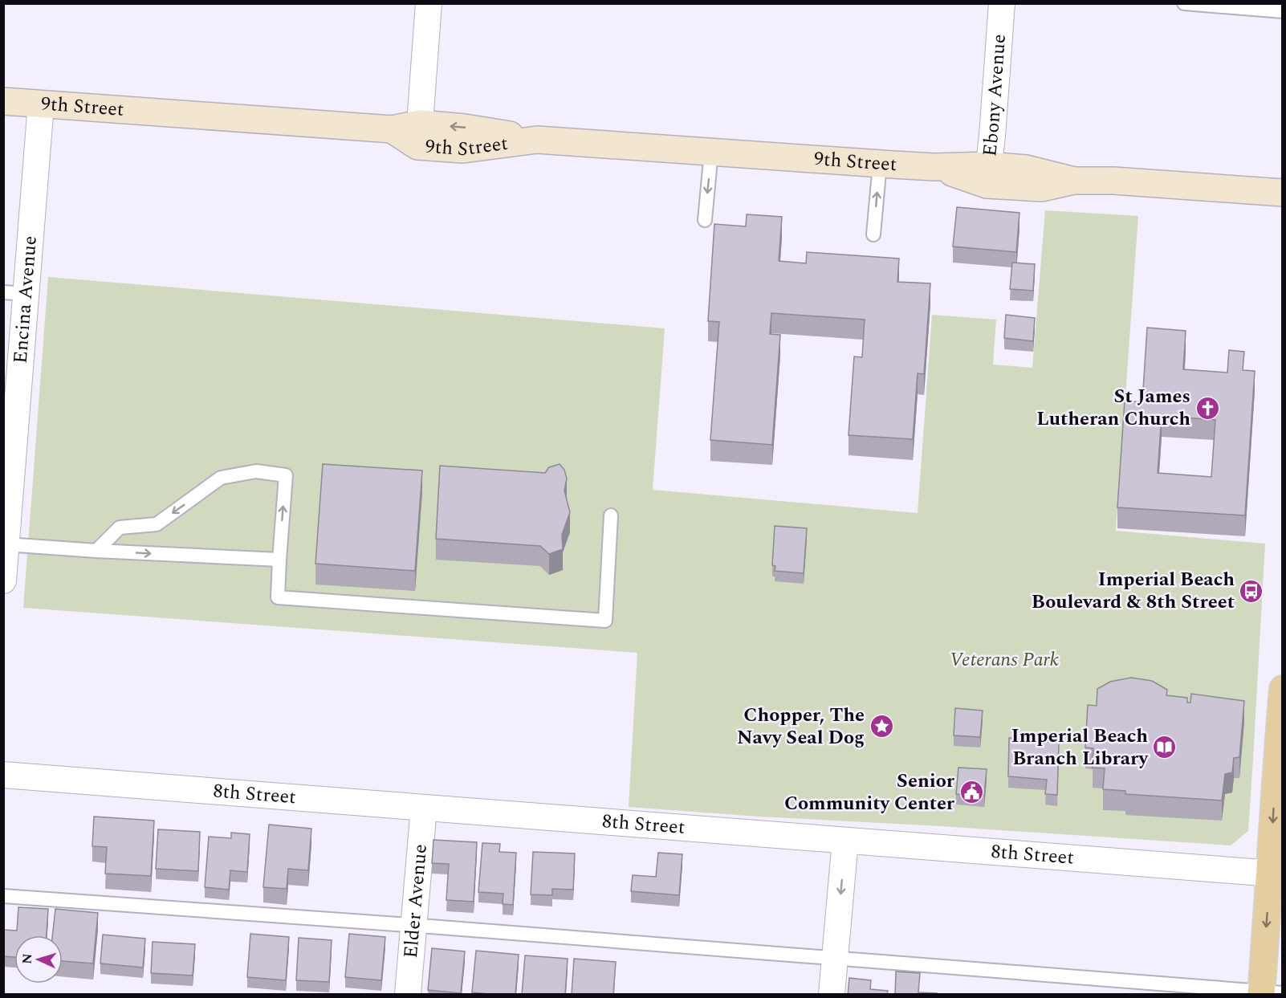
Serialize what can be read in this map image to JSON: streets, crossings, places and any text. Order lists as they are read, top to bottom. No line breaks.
{"streets":{"main road":["9th Street"],"street":["Ebony Avenue","Encina Avenue","8th Street","Elder Avenue"]},"crossings":[["Ebony Avenue","9th Street"],["9th Street","Encina Avenue"],["8th Street","Elder Avenue"]],"parks":["Veterans Park"],"places":{"church":["St James Lutheran Church"],"bus stop":["Imperial Beach Boulevard & 8th Street"],"place":["Chopper, The Navy Seal Dog"],"library":["Imperial Beach Branch Library"],"public building":["Senior Community Center"]},"north":"left"}
